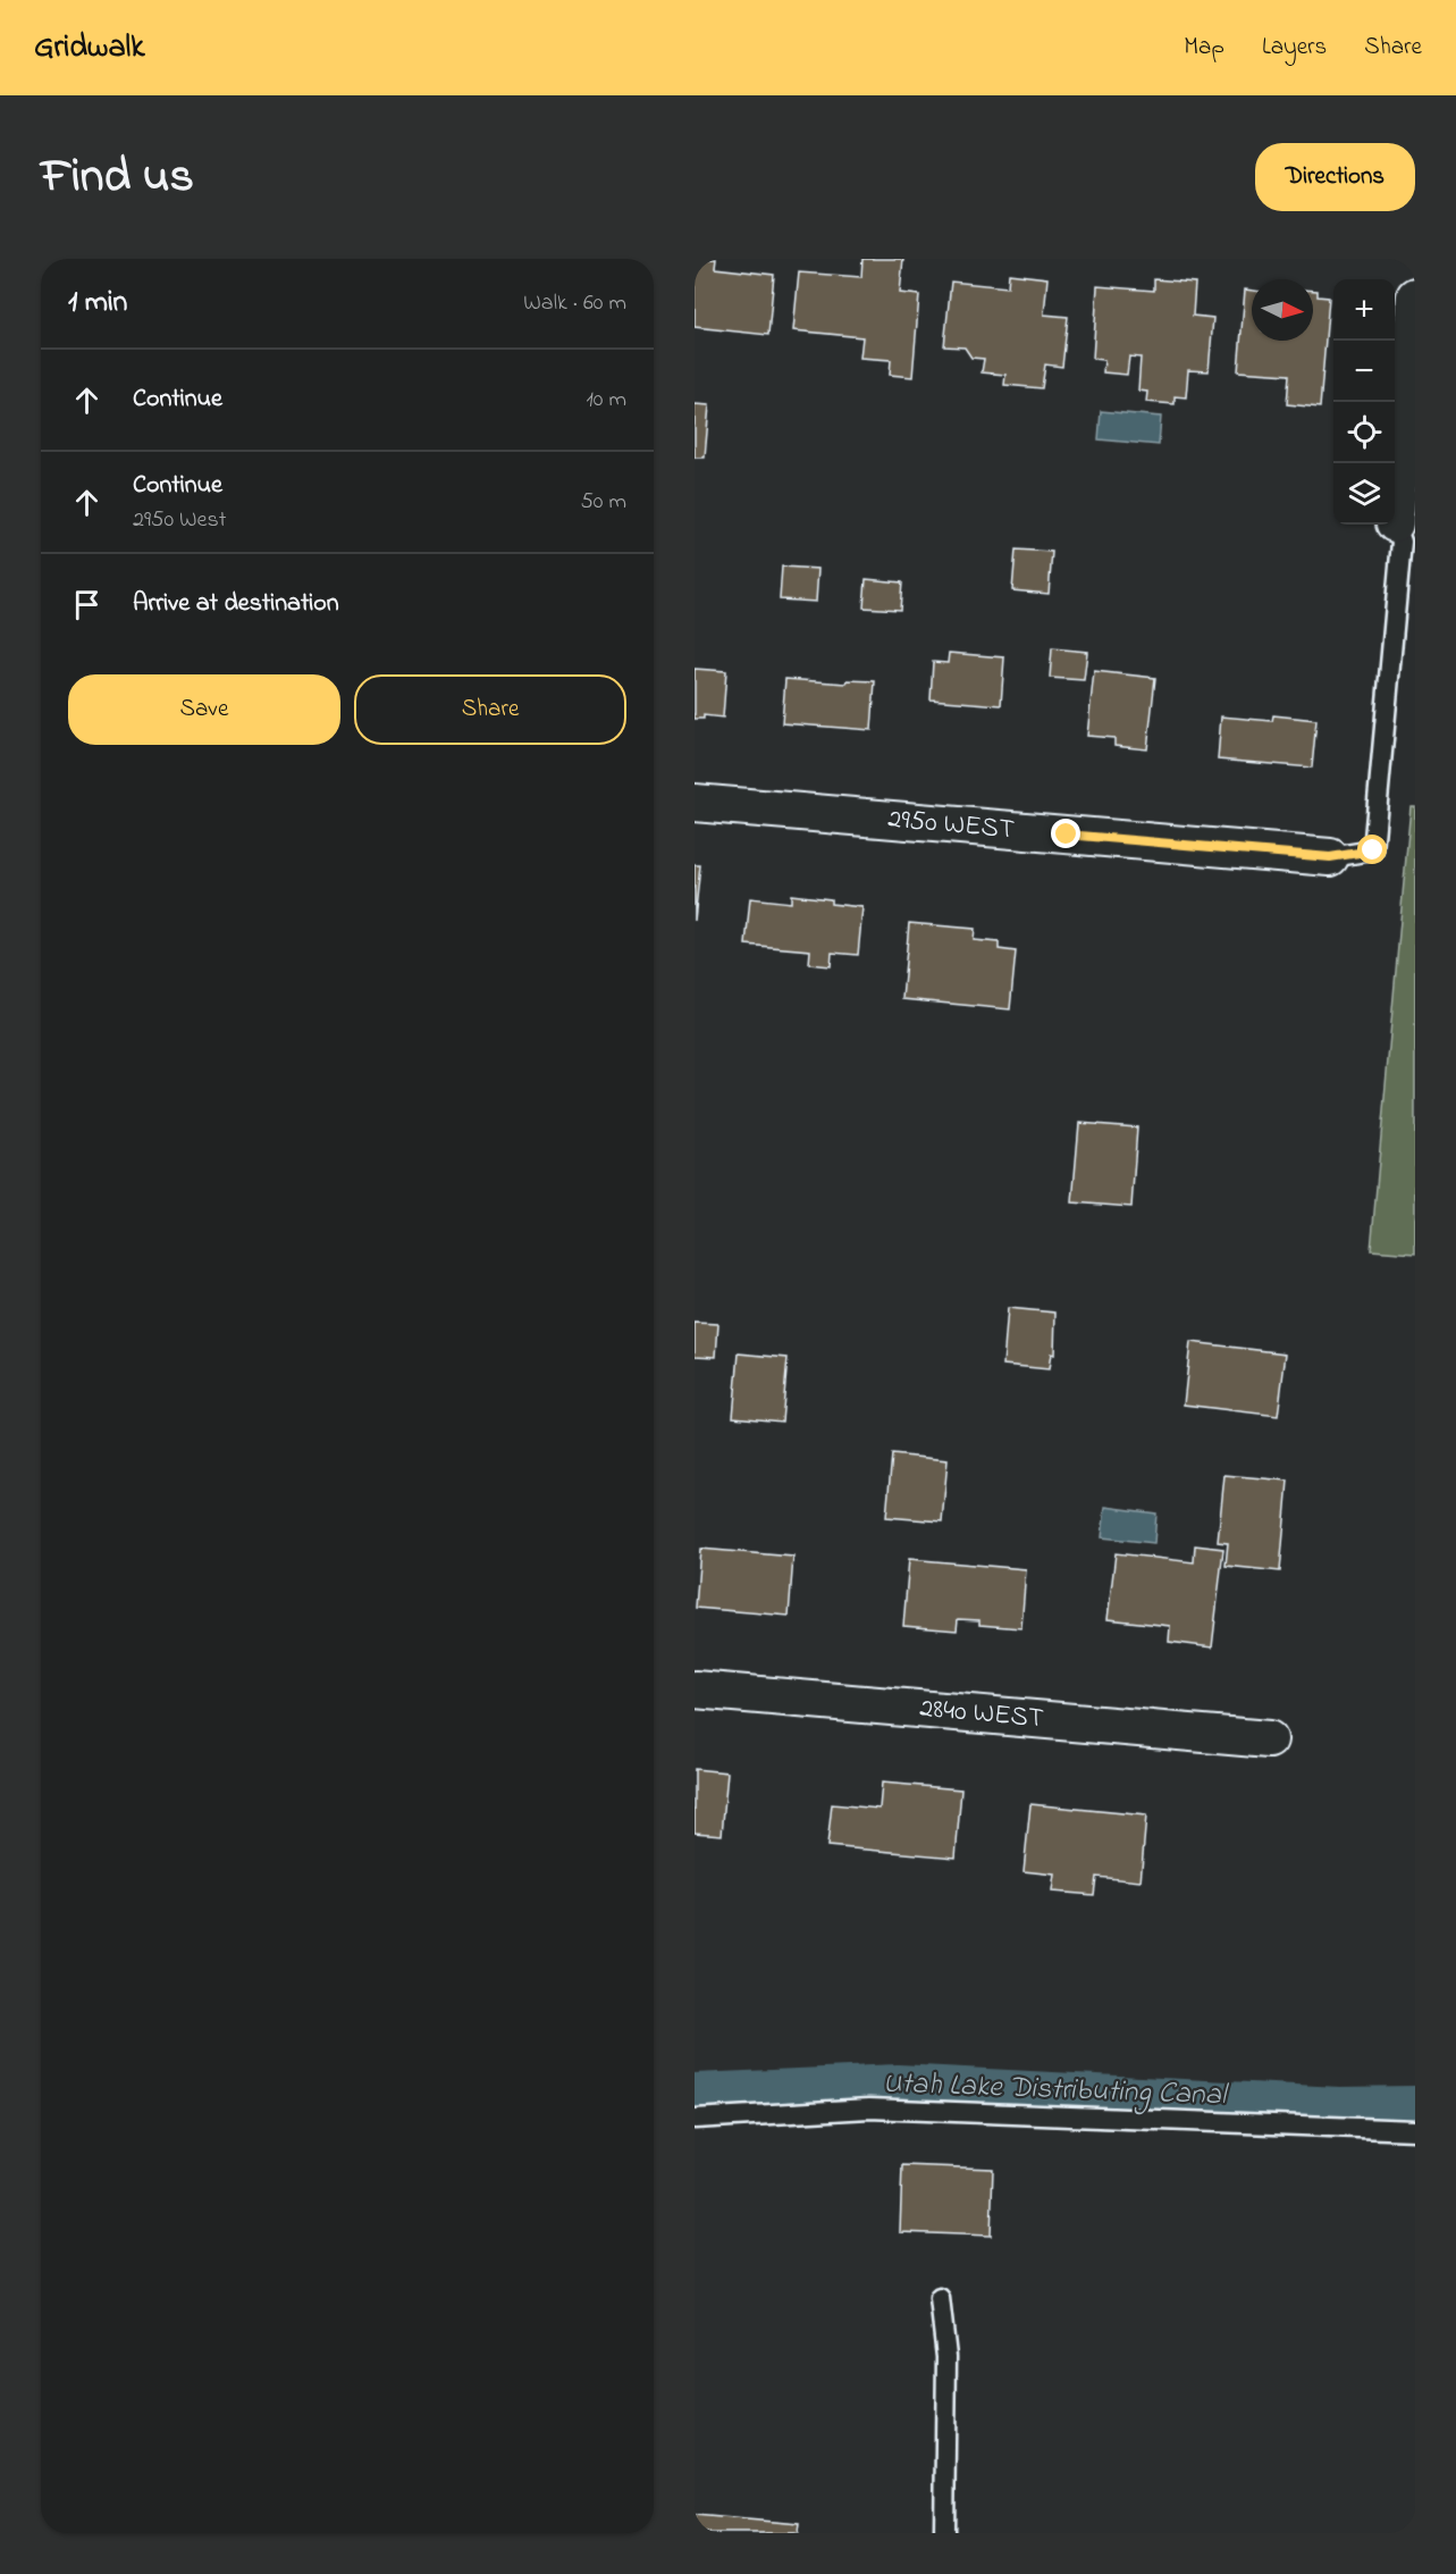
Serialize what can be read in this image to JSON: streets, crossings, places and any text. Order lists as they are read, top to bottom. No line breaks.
{"streets":{"street":["2950 WEST","2840 WEST"]},"water":["Utah Lake Distributing Canal"],"north":"right","page":{"header":"Gridwalk","nav":["Map","Layers","Share"],"title":"Find us","buttons":["Directions",["Save","Share"]],"heading":["1 min","Walk · 60 m"],"map_buttons":["+","−"],"list":[["Continue","10 m"],["Continue","2950 West","50 m"],"Arrive at destination"]}}
